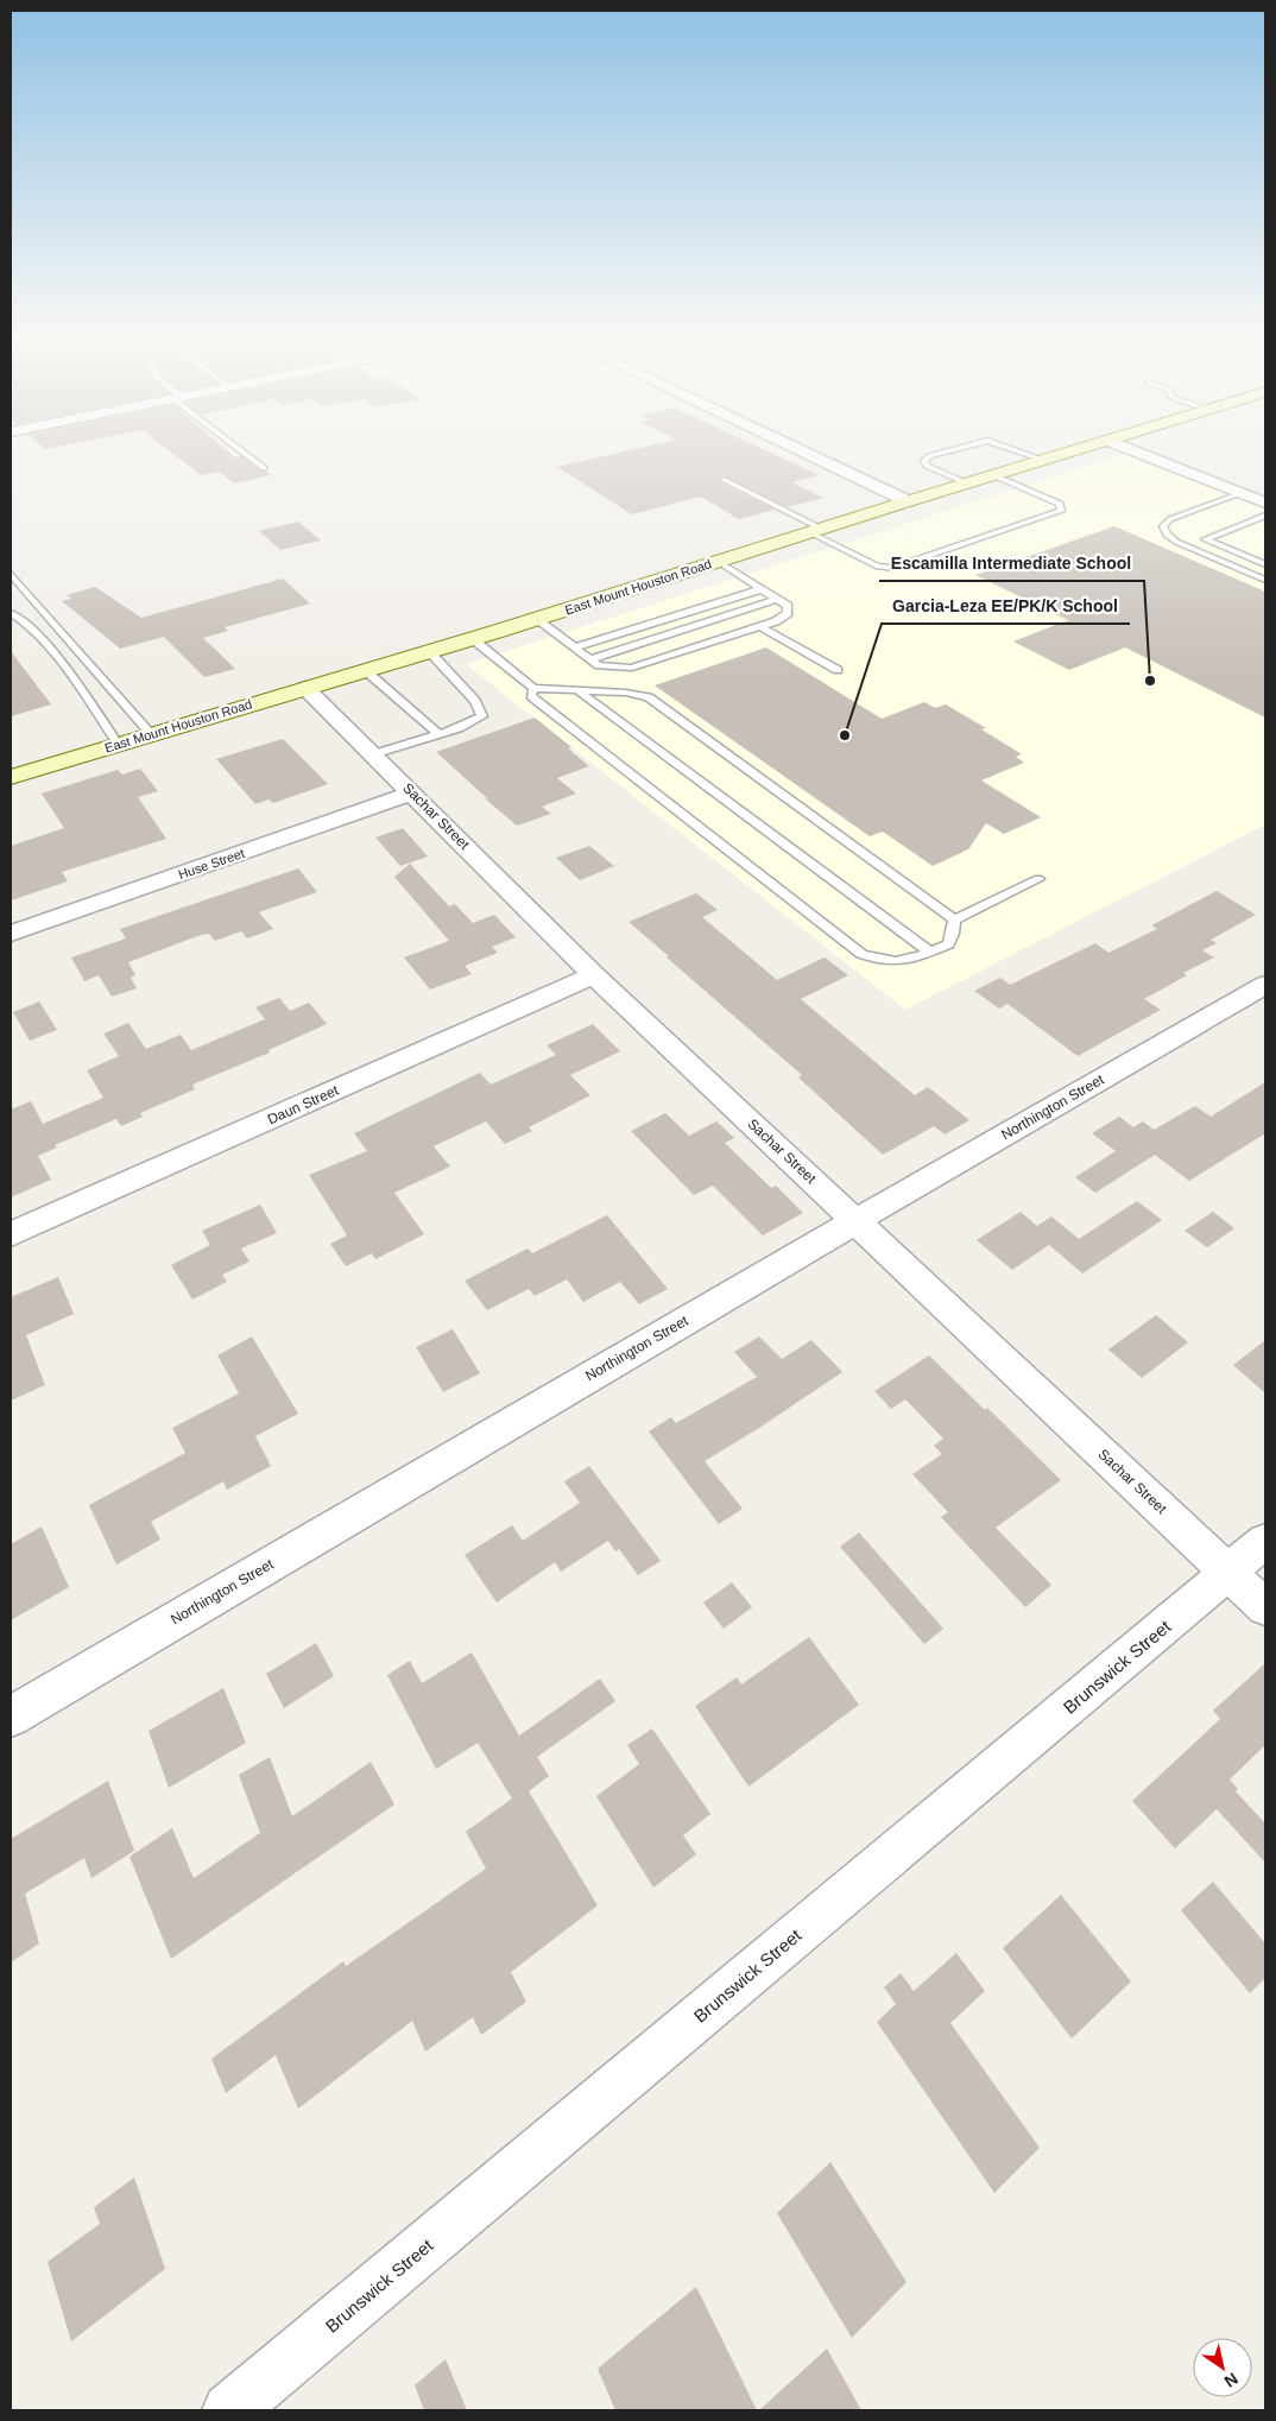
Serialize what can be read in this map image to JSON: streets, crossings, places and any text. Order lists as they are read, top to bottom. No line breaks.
{"streets":{"main road":["East Mount Houston Road"],"street":["Sachar Street","Huse Street","Daun Street","Northington Street","Brunswick Street"]},"crossings":[["East Mount Houston Road","Sachar Street"],["Sachar Street","Huse Street"],["Sachar Street","Daun Street"],["Sachar Street","Northington Street"],["Sachar Street","Brunswick Street"]],"places":["Escamilla Intermediate School","Garcia-Leza EE/PK/K School"],"north":"bottom right"}
